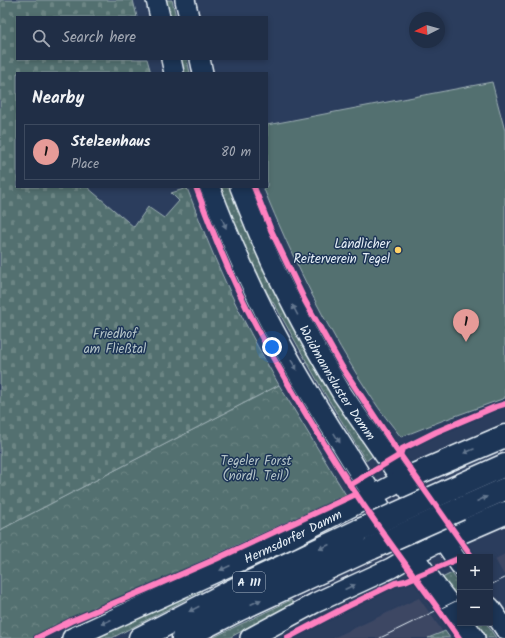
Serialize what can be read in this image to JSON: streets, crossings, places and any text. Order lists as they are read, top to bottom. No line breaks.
{"streets":{"highway":["A 111"],"main road":["Waidmannsluster Damm","Hermsdorfer Damm"]},"crossings":[["Waidmannsluster Damm","Hermsdorfer Damm"]],"parks":["Friedhof am Fließtal","Tegeler Forst (nördl. Teil)"],"places":["Ländlicher Reiterverein Tegel"],"north":"left","page":{"search":"Search here","heading":"Nearby","list":[{"mark":"1","name":"Stelzenhaus","note":"Place","value":"80 m"}],"pins":"1","map_buttons":["+","−"]}}
